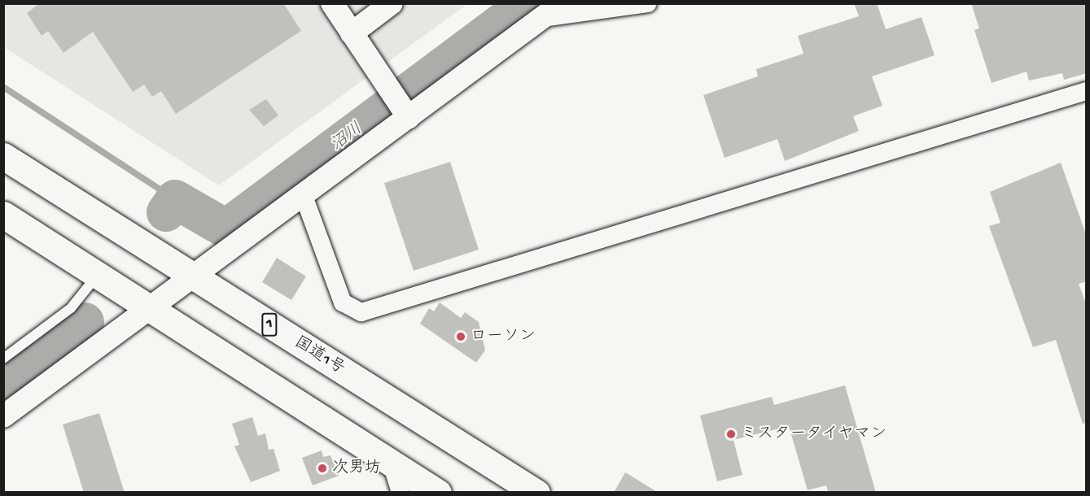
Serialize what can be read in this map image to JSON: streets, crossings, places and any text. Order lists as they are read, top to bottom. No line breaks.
{"streets":{"highway":["1","国道1号"]},"water":["沼川"],"places":["ローソン","ミスタータイヤマン","次男坊"]}
